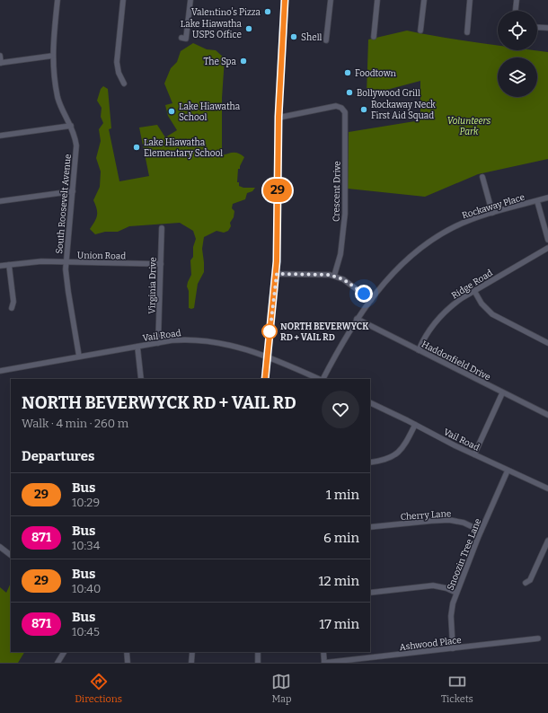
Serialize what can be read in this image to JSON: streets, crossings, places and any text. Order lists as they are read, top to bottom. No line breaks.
{"streets":{"street":["Crescent Drive","South Roosevelt Avenue","Rockaway Place","Union Road","Ridge Road","Virginia Drive","Vail Road","Haddonfield Drive","Cherry Lane","Snoozin Tree Lane","Ashwood Place"]},"crossings":[["South Roosevelt Avenue","Union Road"],["South Roosevelt Avenue","Vail Road"],["Rockaway Place","Haddonfield Drive"],["Union Road","Virginia Drive"],["Ridge Road","Haddonfield Drive"],["Virginia Drive","Vail Road"],["Vail Road","Snoozin Tree Lane"],["Cherry Lane","Snoozin Tree Lane"],["Snoozin Tree Lane","Ashwood Place"]],"parks":["Volunteers Park"],"places":["Valentino's Pizza","Lake Hiawatha USPS Office","Shell","The Spa","Foodtown","Bollywood Grill","Rockaway Neck First Aid Squad","Lake Hiawatha School","Lake Hiawatha Elementary School","NORTH BEVERWYCK RD + VAIL RD"],"lines":["bus line 29"],"page":{"on_map":"29","heading":[["NORTH BEVERWYCK RD + VAIL RD","Walk · 4 min · 260 m"],"Departures"],"list":[{"mark":"29","name":"Bus","note":"10:29","value":"1 min"},{"mark":"871","name":"Bus","note":"10:34","value":"6 min"},{"mark":"29","name":"Bus","note":"10:40","value":"12 min"},{"mark":"871","name":"Bus","note":"10:45","value":"17 min"}],"tabs":["Directions","Map","Tickets"]}}
